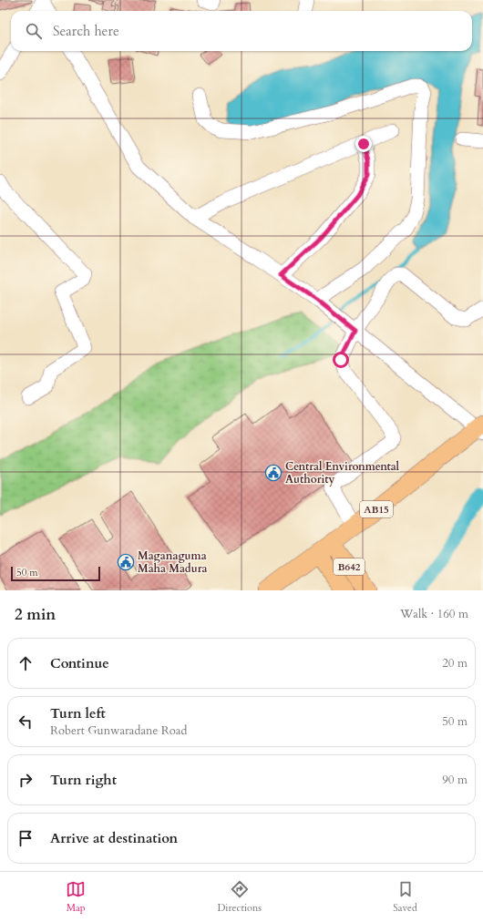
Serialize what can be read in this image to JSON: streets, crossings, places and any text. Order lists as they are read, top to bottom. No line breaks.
{"streets":{"main road":["AB15","B642"]},"crossings":[["AB15","B642"]],"places":{"public building":["Central Environmental Authority","Maganaguma Maha Madura"]},"scale_bar":"50 m","page":{"search":"Search here","scale":"50 m","heading":["2 min","Walk · 160 m"],"list":[["Continue","20 m"],["Turn left","Robert Gunwaradane Road","50 m"],["Turn right","90 m"],"Arrive at destination"],"nav":["Map","Directions","Saved"]}}
